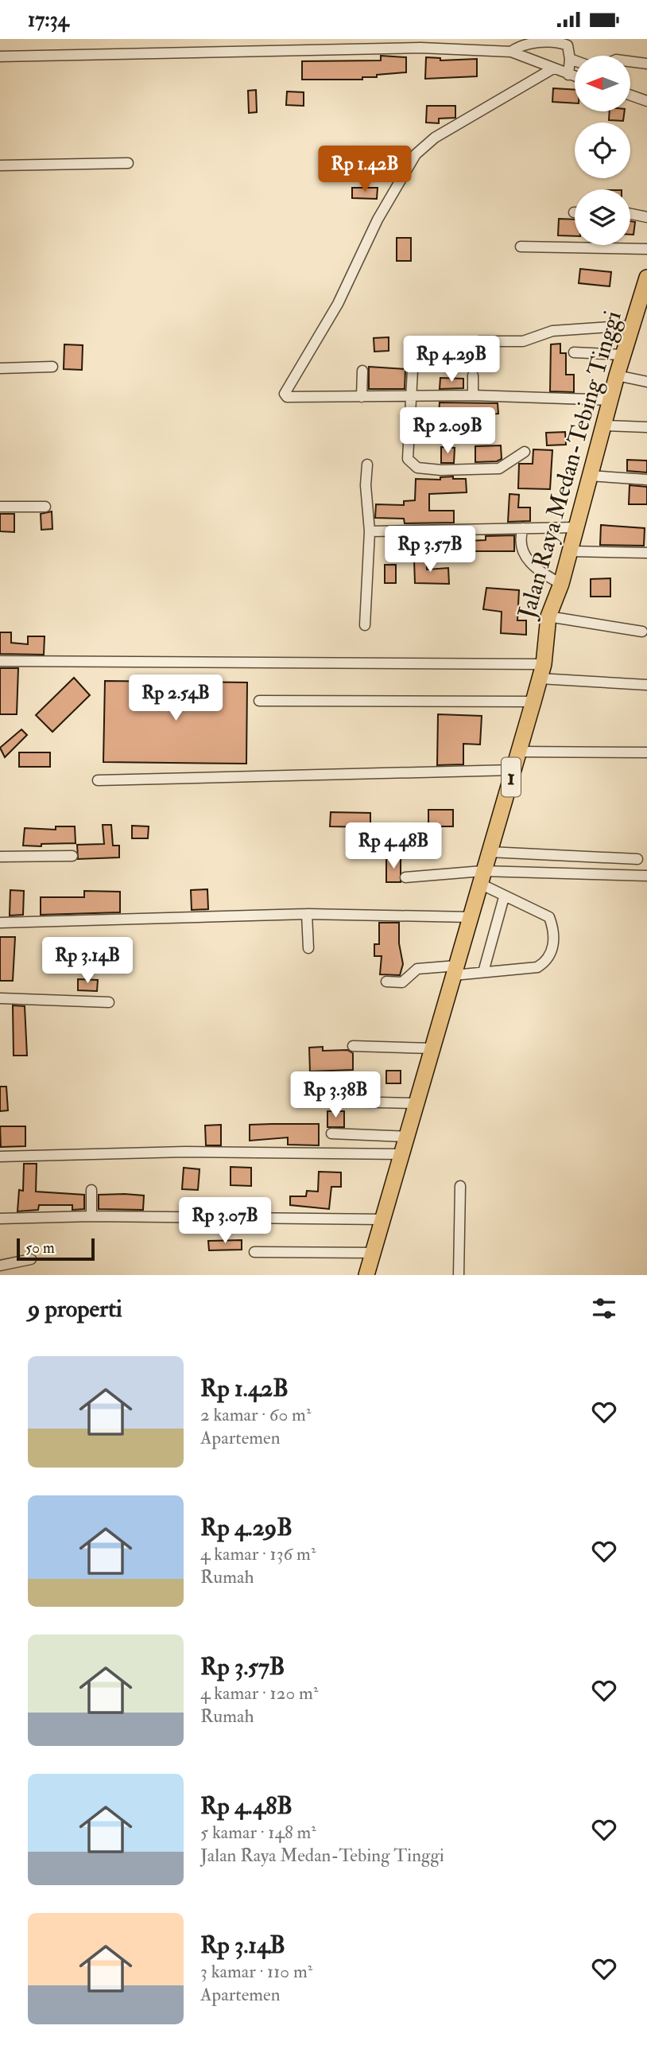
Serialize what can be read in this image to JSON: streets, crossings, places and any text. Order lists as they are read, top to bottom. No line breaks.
{"streets":{"highway":["Jalan Raya Medan-Tebing Tinggi","1"]},"scale_bar":"50 m","north":"left","page":{"status":"17:34","price":["Rp 1.42B","Rp 4.29B","Rp 2.09B","Rp 3.57B","Rp 2.54B","Rp 4.48B","Rp 3.14B","Rp 3.38B","Rp 3.07B"],"scale":"50 m","heading":"9 properti","list":[{"name":"Rp 1.42B","note":"2 kamar · 60 m² · Apartemen"},{"name":"Rp 4.29B","note":"4 kamar · 136 m² · Rumah"},{"name":"Rp 3.57B","note":"4 kamar · 120 m² · Rumah"},{"name":"Rp 4.48B","note":"5 kamar · 148 m² · Jalan Raya Medan-Tebing Tinggi"},{"name":"Rp 3.14B","note":"3 kamar · 110 m² · Apartemen"}]}}
